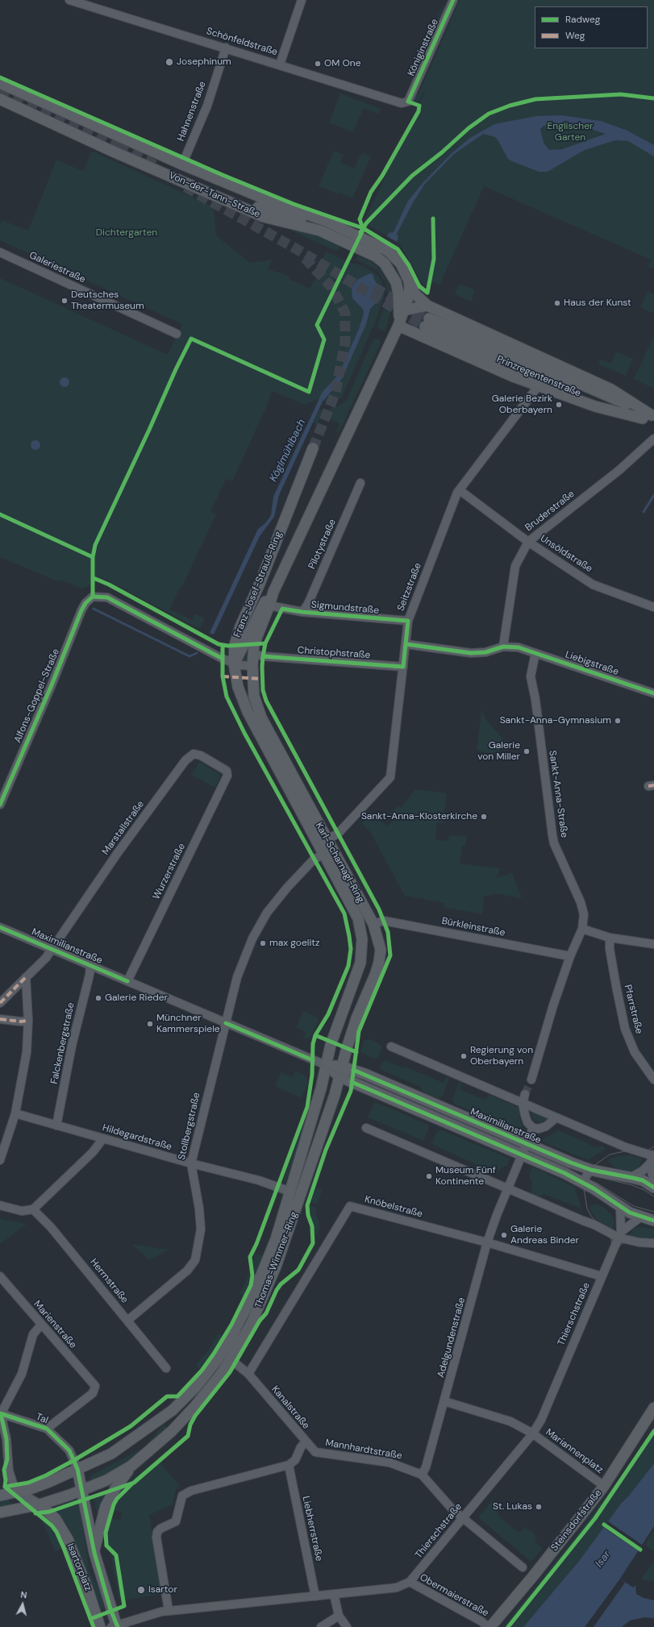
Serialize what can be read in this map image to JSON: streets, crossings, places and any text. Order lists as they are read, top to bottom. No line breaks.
{"streets":{"main road":["Von-der-Tann-Straße","Prinzregentenstraße","Franz-Josef-Strauß-Ring","Karl-Scharnagl-Ring","Maximilianstraße","Thomas-Wimmer-Ring","Steinsdorfstraße","Isartorplatz"],"street":["Schönfeldstraße","Königinstraße","Hahnenstraße","Galeriestraße","Bruderstraße","Pilotystraße","Unsöldstraße","Seitzstraße","Sigmundstraße","Christophstraße","Liebigstraße","Alfons-Goppel-Straße","Sankt-Anna-Straße","Marstallstraße","Wurzerstraße","Bürkleinstraße","Pfarrstraße","Falckenbergstraße","Stollbergstraße","Hildegardstraße","Knöbelstraße","Herrnstraße","Thierschstraße","Marienstraße","Adelgundenstraße","Kanalstraße","Tal","Mannhardtstraße","Mariannenplatz","Liebherrstraße","Obermaierstraße"]},"crossings":[["Schönfeldstraße","Königinstraße"],["Schönfeldstraße","Hahnenstraße"],["Hahnenstraße","Von-der-Tann-Straße"],["Von-der-Tann-Straße","Prinzregentenstraße"],["Von-der-Tann-Straße","Franz-Josef-Strauß-Ring"],["Bruderstraße","Unsöldstraße"],["Bruderstraße","Liebigstraße"],["Pilotystraße","Sigmundstraße"],["Unsöldstraße","Seitzstraße"],["Franz-Josef-Strauß-Ring","Sigmundstraße"],["Franz-Josef-Strauß-Ring","Christophstraße"],["Franz-Josef-Strauß-Ring","Alfons-Goppel-Straße"],["Franz-Josef-Strauß-Ring","Karl-Scharnagl-Ring"],["Seitzstraße","Sigmundstraße"],["Seitzstraße","Christophstraße"],["Seitzstraße","Karl-Scharnagl-Ring"],["Christophstraße","Karl-Scharnagl-Ring"],["Liebigstraße","Sankt-Anna-Straße"],["Alfons-Goppel-Straße","Karl-Scharnagl-Ring"],["Sankt-Anna-Straße","Bürkleinstraße"],["Marstallstraße","Wurzerstraße"],["Marstallstraße","Maximilianstraße"],["Karl-Scharnagl-Ring","Bürkleinstraße"],["Karl-Scharnagl-Ring","Maximilianstraße"],["Karl-Scharnagl-Ring","Stollbergstraße"],["Karl-Scharnagl-Ring","Thomas-Wimmer-Ring"],["Wurzerstraße","Maximilianstraße"],["Maximilianstraße","Falckenbergstraße"],["Maximilianstraße","Stollbergstraße"],["Maximilianstraße","Thomas-Wimmer-Ring"],["Maximilianstraße","Thierschstraße"],["Maximilianstraße","Adelgundenstraße"],["Falckenbergstraße","Hildegardstraße"],["Stollbergstraße","Hildegardstraße"],["Stollbergstraße","Herrnstraße"],["Hildegardstraße","Thomas-Wimmer-Ring"],["Knöbelstraße","Thierschstraße"],["Knöbelstraße","Adelgundenstraße"],["Knöbelstraße","Kanalstraße"],["Thomas-Wimmer-Ring","Kanalstraße"],["Thomas-Wimmer-Ring","Tal"],["Thomas-Wimmer-Ring","Isartorplatz"],["Thierschstraße","Mariannenplatz"],["Thierschstraße","Liebherrstraße"],["Thierschstraße","Isartorplatz"],["Thierschstraße","Obermaierstraße"],["Marienstraße","Tal"],["Adelgundenstraße","Mannhardtstraße"],["Adelgundenstraße","Mariannenplatz"],["Kanalstraße","Mannhardtstraße"],["Kanalstraße","Liebherrstraße"],["Tal","Isartorplatz"],["Mariannenplatz","Steinsdorfstraße"],["Steinsdorfstraße","Obermaierstraße"]],"water":["Köglmühlbach","Isar"],"parks":["Englischer Garten","Dichtergarten"],"places":["Josephinum","OM One","Deutsches Theatermuseum","Haus der Kunst","Galerie Bezirk Oberbayern","Sankt-Anna-Gymnasium","Galerie von Miller","Sankt-Anna-Klosterkirche","max goelitz","Galerie Rieder","Münchner Kammerspiele","Regierung von Oberbayern","Museum Fünf Kontinente","Galerie Andreas Binder","St. Lukas","Isartor"],"legend":["Radweg","Weg"],"north":"top"}
